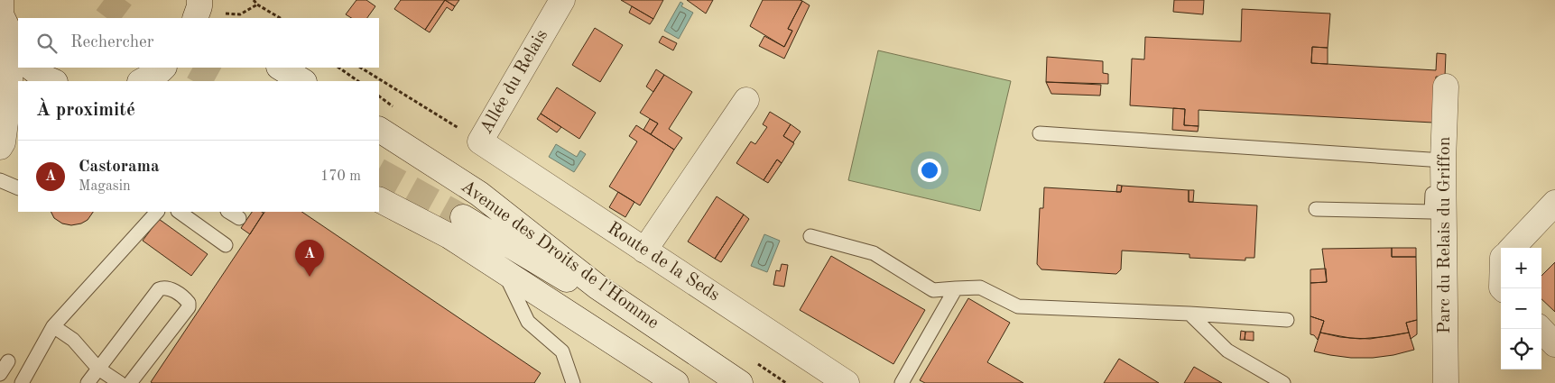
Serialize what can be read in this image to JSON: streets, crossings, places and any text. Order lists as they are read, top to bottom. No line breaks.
{"streets":{"main road":["Allée du Relais","Parc du Relais du Griffon","Avenue des Droits de l'Homme","Route de la Seds"]},"crossings":[["Allée du Relais","Route de la Seds"]],"page":{"search":"Rechercher","heading":"À proximité","list":[{"mark":"A","name":"Castorama","note":"Magasin","value":"170 m"}],"pins":"A","map_buttons":["+","−"]}}
